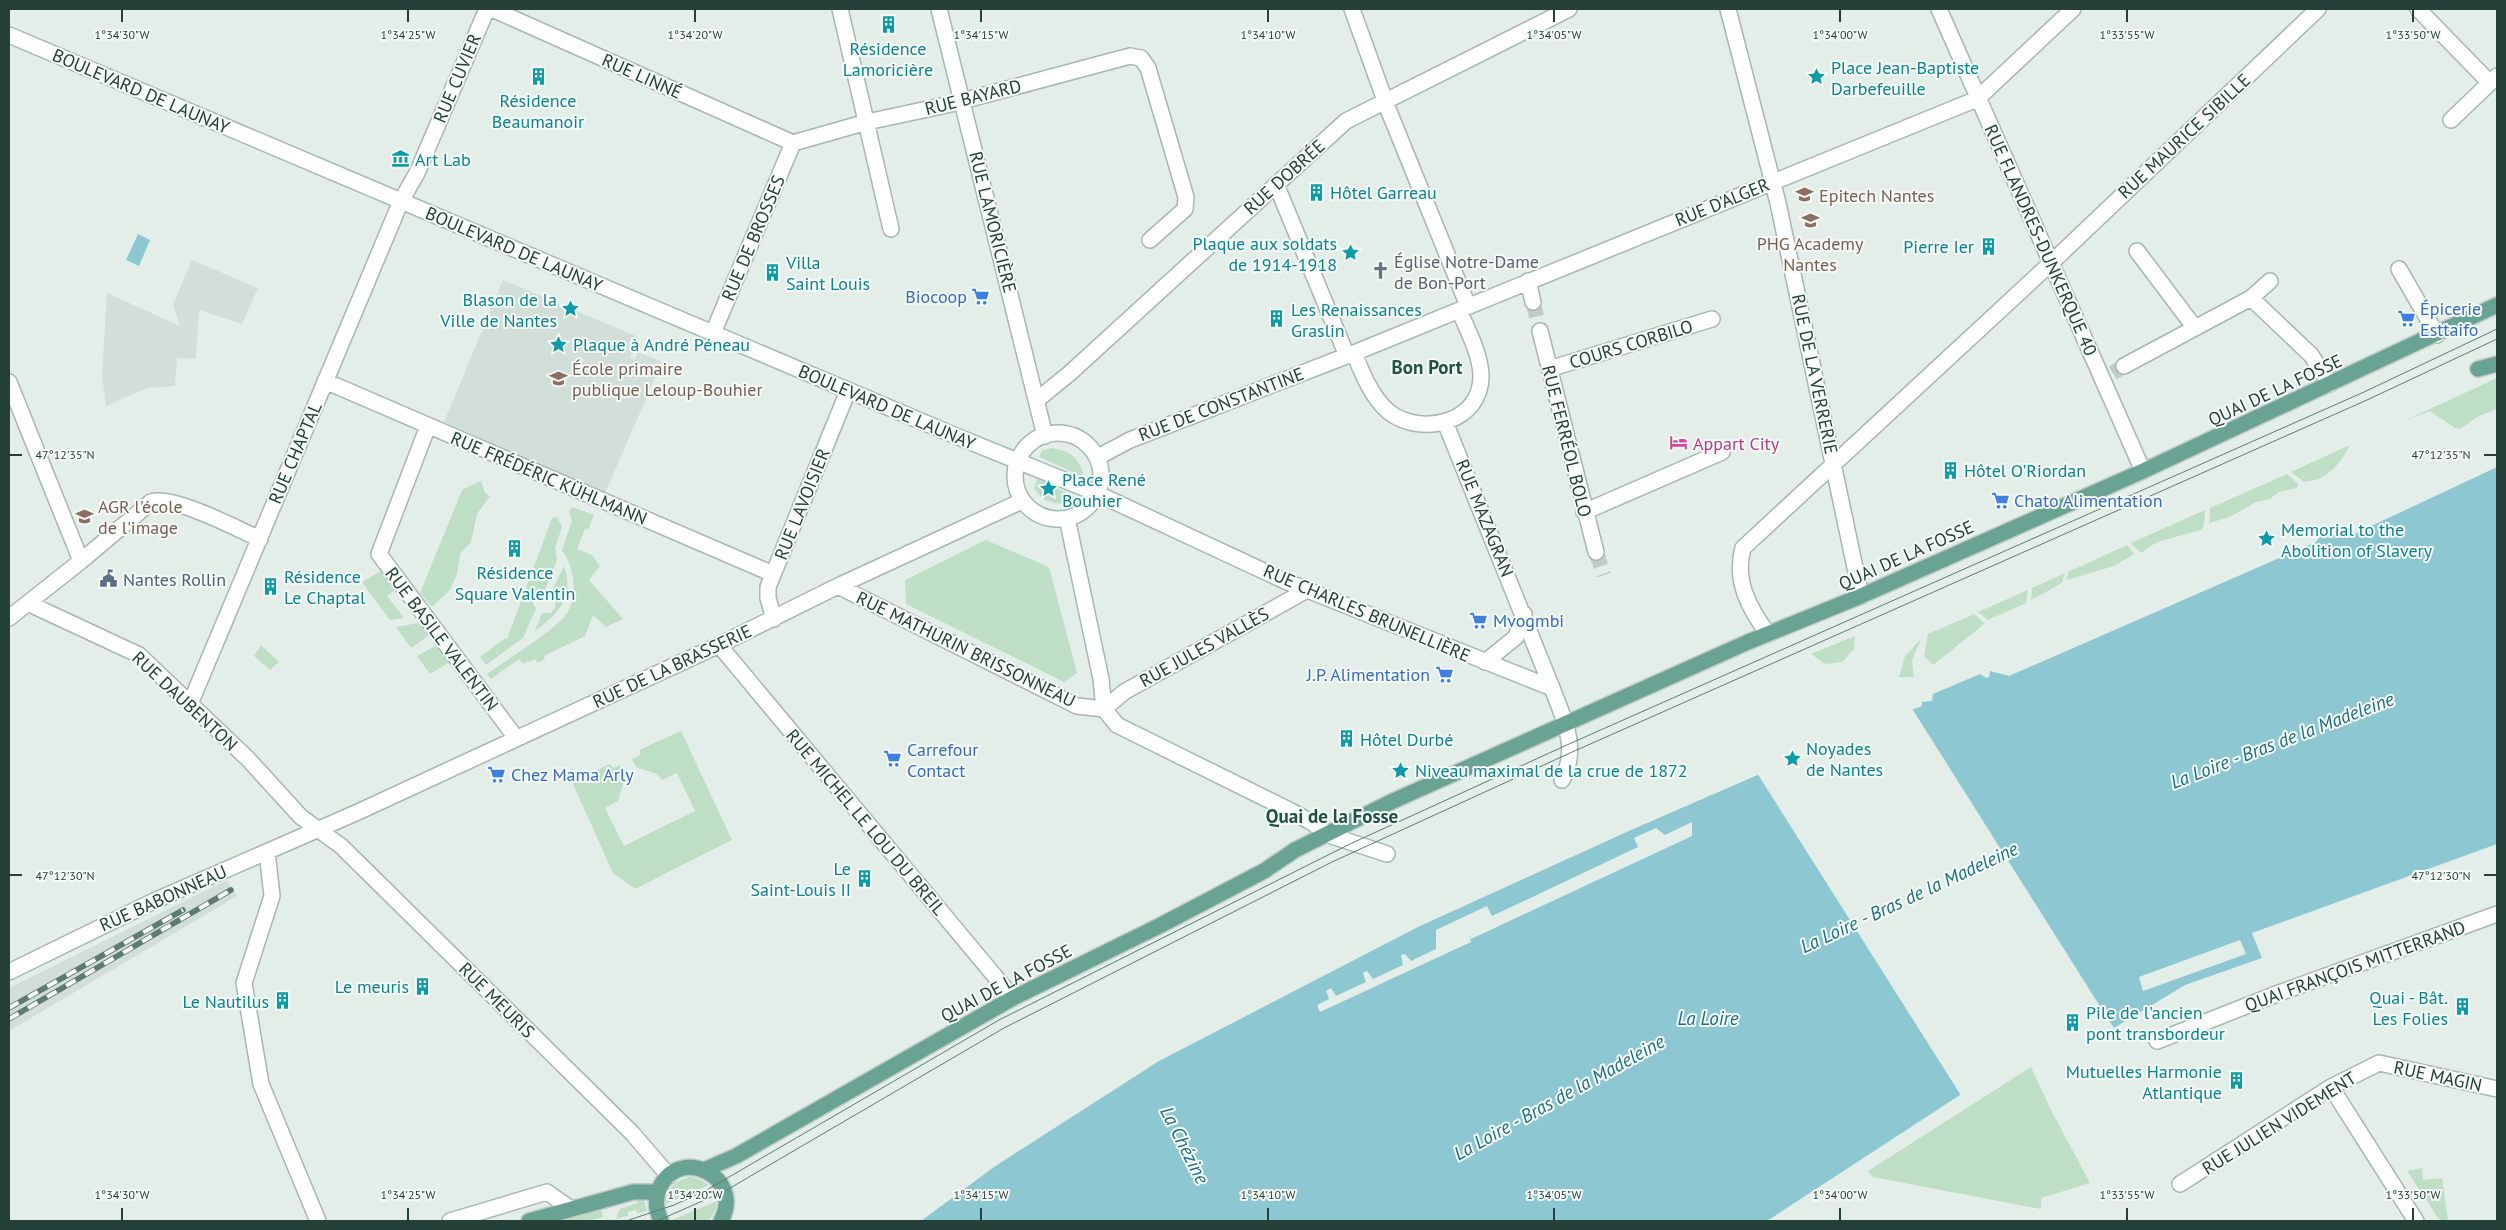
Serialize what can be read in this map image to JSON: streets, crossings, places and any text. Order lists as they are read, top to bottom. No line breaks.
{"streets":{"main road":["QUAI DE LA FOSSE"],"street":["RUE LINNÉ","RUE CUVIER","BOULEVARD DE LAUNAY","RUE BAYARD","RUE MAURICE SIBILLE","RUE DOBRÉE","RUE D'ALGER","RUE LAMORICIÈRE","RUE DE BROSSES","RUE FLANDRES-DUNKERQUE 40","COURS CORBILO","RUE DE LA VERRERIE","RUE DE CONSTANTINE","RUE FERRÉOL BOLO","RUE CHAPTAL","RUE FRÉDÉRIC KÜHLMANN","RUE LAVOISIER","RUE MAZAGRAN","RUE CHARLES BRUNELLIÈRE","RUE BASILE VALENTIN","RUE JULES VALLÈS","RUE MATHURIN BRISSONNEAU","RUE DE LA BRASSERIE","RUE DAUBENTON","RUE MICHEL LE LOU DU BREIL","RUE BABONNEAU","QUAI FRANÇOIS MITTERRAND","RUE MEURIS","RUE MAGIN","RUE JULIEN VIDEMENT"]},"crossings":[["RUE LINNÉ","RUE BAYARD"],["RUE LINNÉ","RUE DE BROSSES"],["RUE CUVIER","BOULEVARD DE LAUNAY"],["RUE CUVIER","RUE CHAPTAL"],["BOULEVARD DE LAUNAY","RUE DE BROSSES"],["BOULEVARD DE LAUNAY","RUE CHAPTAL"],["BOULEVARD DE LAUNAY","RUE LAVOISIER"],["BOULEVARD DE LAUNAY","RUE CHARLES BRUNELLIÈRE"],["RUE BAYARD","RUE LAMORICIÈRE"],["RUE BAYARD","RUE DE BROSSES"],["RUE MAURICE SIBILLE","RUE FLANDRES-DUNKERQUE 40"],["RUE MAURICE SIBILLE","RUE DE LA VERRERIE"],["RUE MAURICE SIBILLE","QUAI DE LA FOSSE"],["RUE DOBRÉE","RUE LAMORICIÈRE"],["RUE D'ALGER","RUE FLANDRES-DUNKERQUE 40"],["RUE D'ALGER","RUE DE LA VERRERIE"],["RUE D'ALGER","RUE DE CONSTANTINE"],["RUE FLANDRES-DUNKERQUE 40","QUAI DE LA FOSSE"],["COURS CORBILO","RUE FERRÉOL BOLO"],["RUE DE LA VERRERIE","QUAI DE LA FOSSE"],["QUAI DE LA FOSSE","RUE MICHEL LE LOU DU BREIL"],["RUE CHAPTAL","RUE FRÉDÉRIC KÜHLMANN"],["RUE CHAPTAL","RUE DAUBENTON"],["RUE FRÉDÉRIC KÜHLMANN","RUE LAVOISIER"],["RUE FRÉDÉRIC KÜHLMANN","RUE BASILE VALENTIN"],["RUE LAVOISIER","RUE DE LA BRASSERIE"],["RUE MAZAGRAN","RUE CHARLES BRUNELLIÈRE"],["RUE CHARLES BRUNELLIÈRE","RUE JULES VALLÈS"],["RUE BASILE VALENTIN","RUE DE LA BRASSERIE"],["RUE JULES VALLÈS","RUE MATHURIN BRISSONNEAU"],["RUE MATHURIN BRISSONNEAU","RUE DE LA BRASSERIE"],["RUE DE LA BRASSERIE","RUE DAUBENTON"],["RUE DE LA BRASSERIE","RUE MICHEL LE LOU DU BREIL"],["RUE DE LA BRASSERIE","RUE BABONNEAU"],["RUE DE LA BRASSERIE","RUE MEURIS"],["RUE DAUBENTON","RUE BABONNEAU"],["RUE DAUBENTON","RUE MEURIS"],["RUE BABONNEAU","RUE MEURIS"],["RUE MAGIN","RUE JULIEN VIDEMENT"]],"districts":["Bon Port","Quai de la Fosse"],"water":["La Loire - Bras de la Madeleine","La Loire","La Chézine"],"places":{"building":["Résidence Lamoricière","Résidence Beaumanoir","Hôtel Garreau","Pierre Ier","Villa Saint Louis","Les Renaissances Graslin","Hôtel O'Riordan","Résidence Square Valentin","Résidence Le Chaptal","Hôtel Durbé","Le Saint-Louis II","Le meuris","Le Nautilus","Quai - Bât. Les Folies","Pile de l'ancien pont transbordeur","Mutuelles Harmonie Atlantique"],"place":["Place Jean-Baptiste Darbefeuille","Plaque aux soldats de 1914-1918","Blason de la Ville de Nantes","Plaque à André Péneau","Place René Bouhier","Memorial to the Abolition of Slavery","Noyades de Nantes","Niveau maximal de la crue de 1872"],"museum":["Art Lab"],"school or university":["Epitech Nantes","PHG Academy Nantes","École primaire publique Leloup-Bouhier","AGR l'école de l'image"],"church":["Église Notre-Dame de Bon-Port"],"supermarket":["Biocoop","Épicerie Esttaifo","Chato Alimentation","Mvogmbi","J.P. Alimentation","Carrefour Contact","Chez Mama Arly"],"hotel":["Appart City"],"public building":["Nantes Rollin"]},"coordinates":["1°34'30\"W","1°34'25\"W","1°34'20\"W","1°34'15\"W","1°34'10\"W","1°34'05\"W","1°34'00\"W","1°33'55\"W","1°33'50\"W","47°12'35\"N","47°12'30\"N"]}
